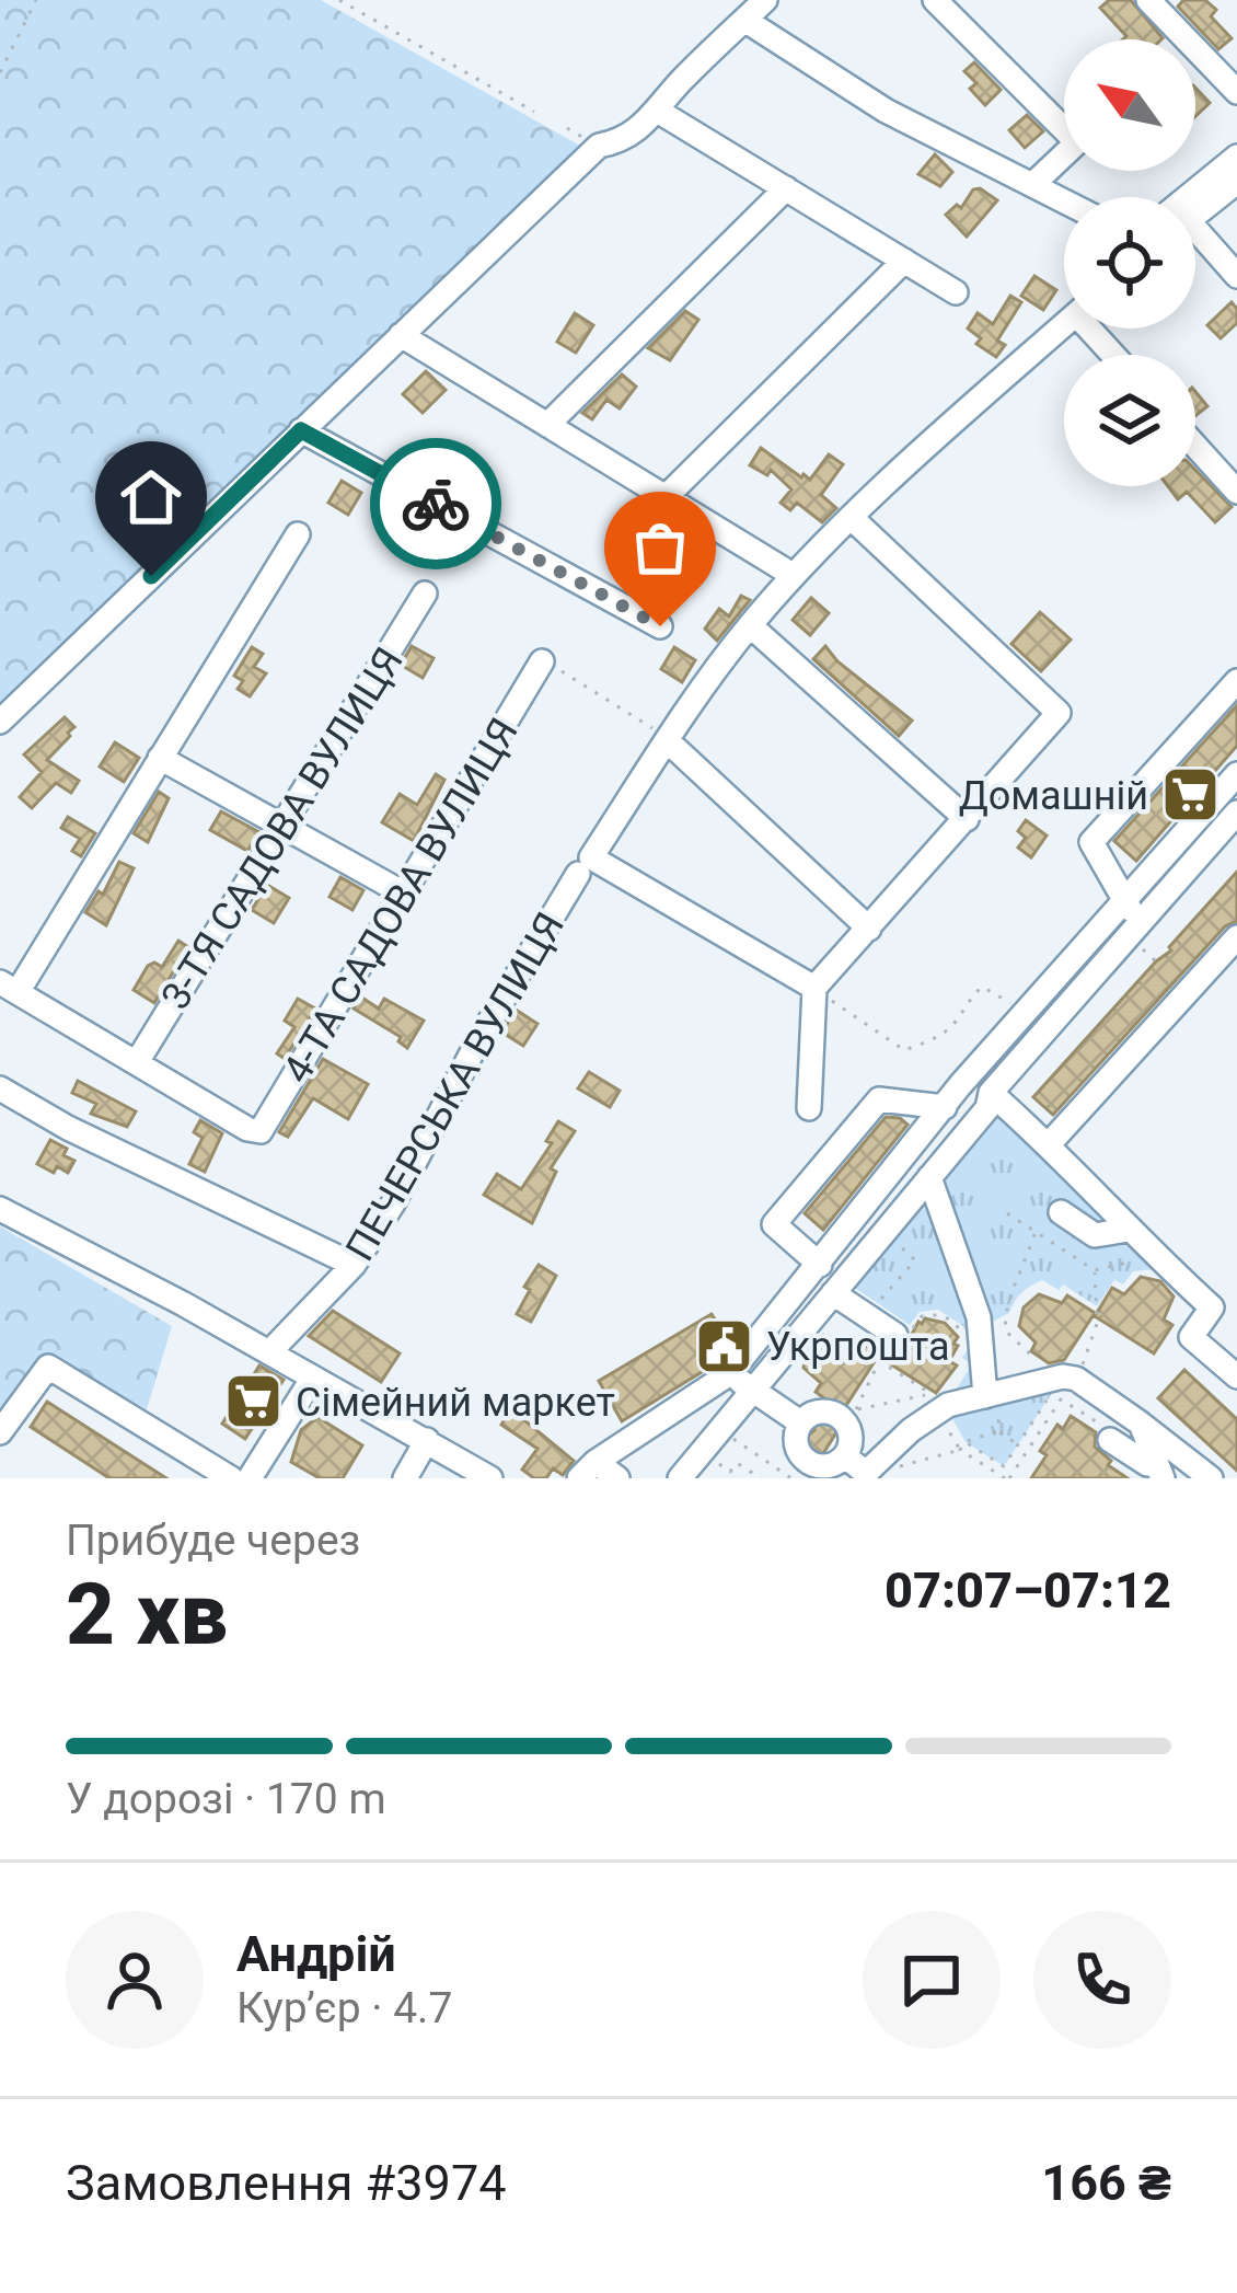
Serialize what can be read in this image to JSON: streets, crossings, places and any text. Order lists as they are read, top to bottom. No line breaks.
{"streets":{"street":["3-ТЯ САДОВА ВУЛИЦЯ","4-ТА САДОВА ВУЛИЦЯ","ПЕЧЕРСЬКА ВУЛИЦЯ"]},"crossings":[["3-ТЯ САДОВА ВУЛИЦЯ","4-ТА САДОВА ВУЛИЦЯ"]],"places":{"supermarket":["Домашній","Сімейний маркет"],"public building":["Укрпошта"]},"north":"top left","page":{"heading":["2 хв","Прибуде через","07:07–07:12"],"panel":["Андрій","Кур’єр · 4.7","Замовлення #3974","166 ₴"],"bar":"У дорозі · 170 m"}}
